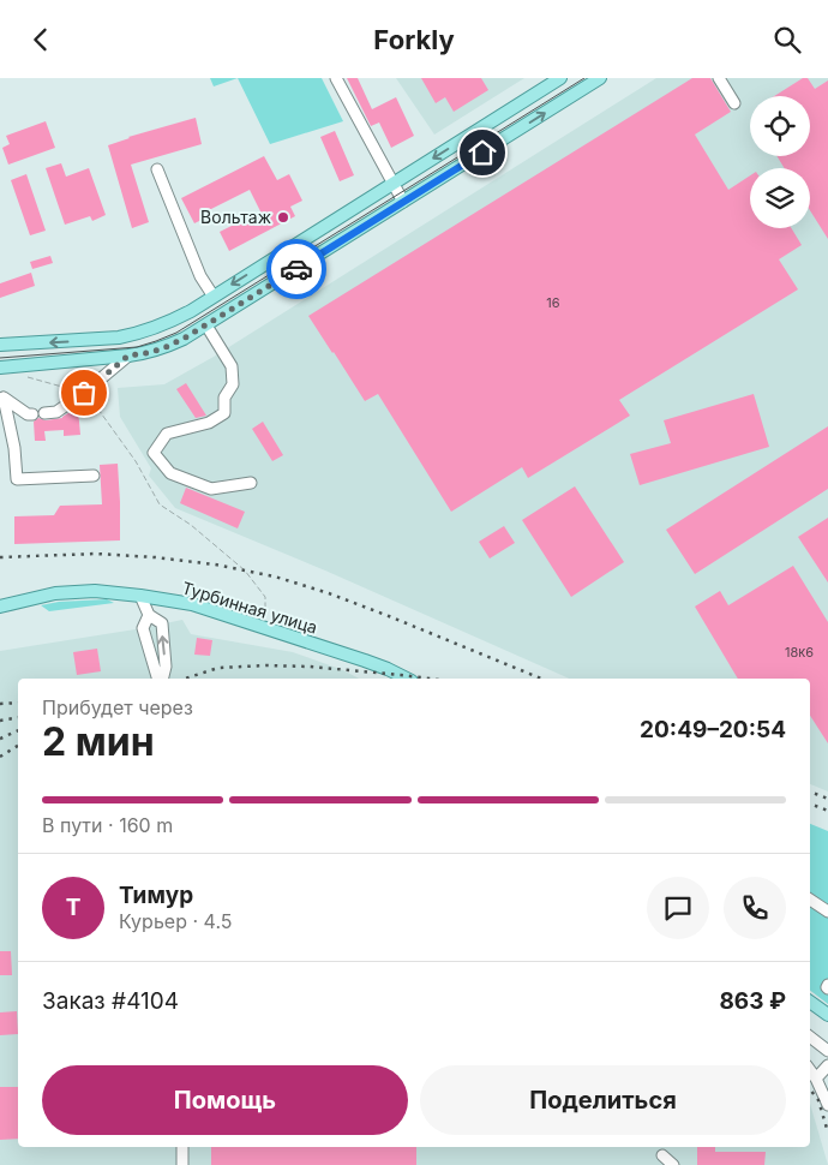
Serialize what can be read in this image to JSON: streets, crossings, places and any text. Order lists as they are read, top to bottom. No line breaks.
{"streets":{"main road":["Турбинная улица"]},"places":["Вольтаж"],"house_numbers":["16","18к6"],"page":{"header":"Forkly","heading":["2 мин","Прибудет через","20:49–20:54"],"panel":["Тимур","Курьер · 4.5","Заказ #4104","863 ₽"],"bar":"В пути · 160 m","round":"Т","buttons":["Помощь","Поделиться"]}}
